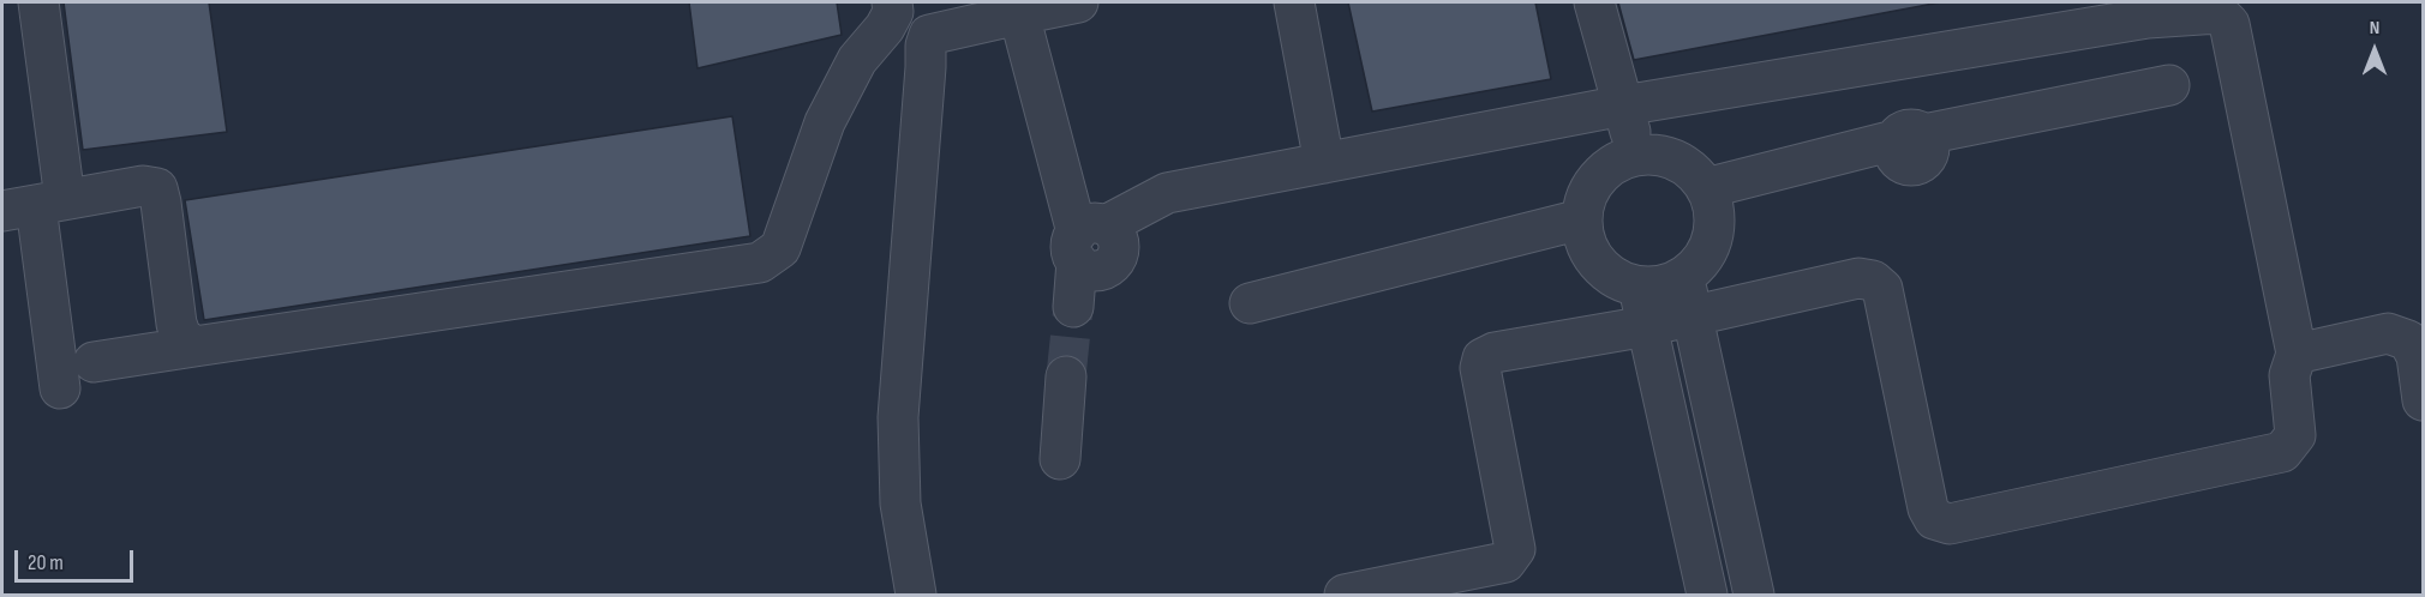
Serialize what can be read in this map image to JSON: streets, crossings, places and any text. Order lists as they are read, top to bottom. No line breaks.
{"scale_bar":"20 m","north":"top"}
